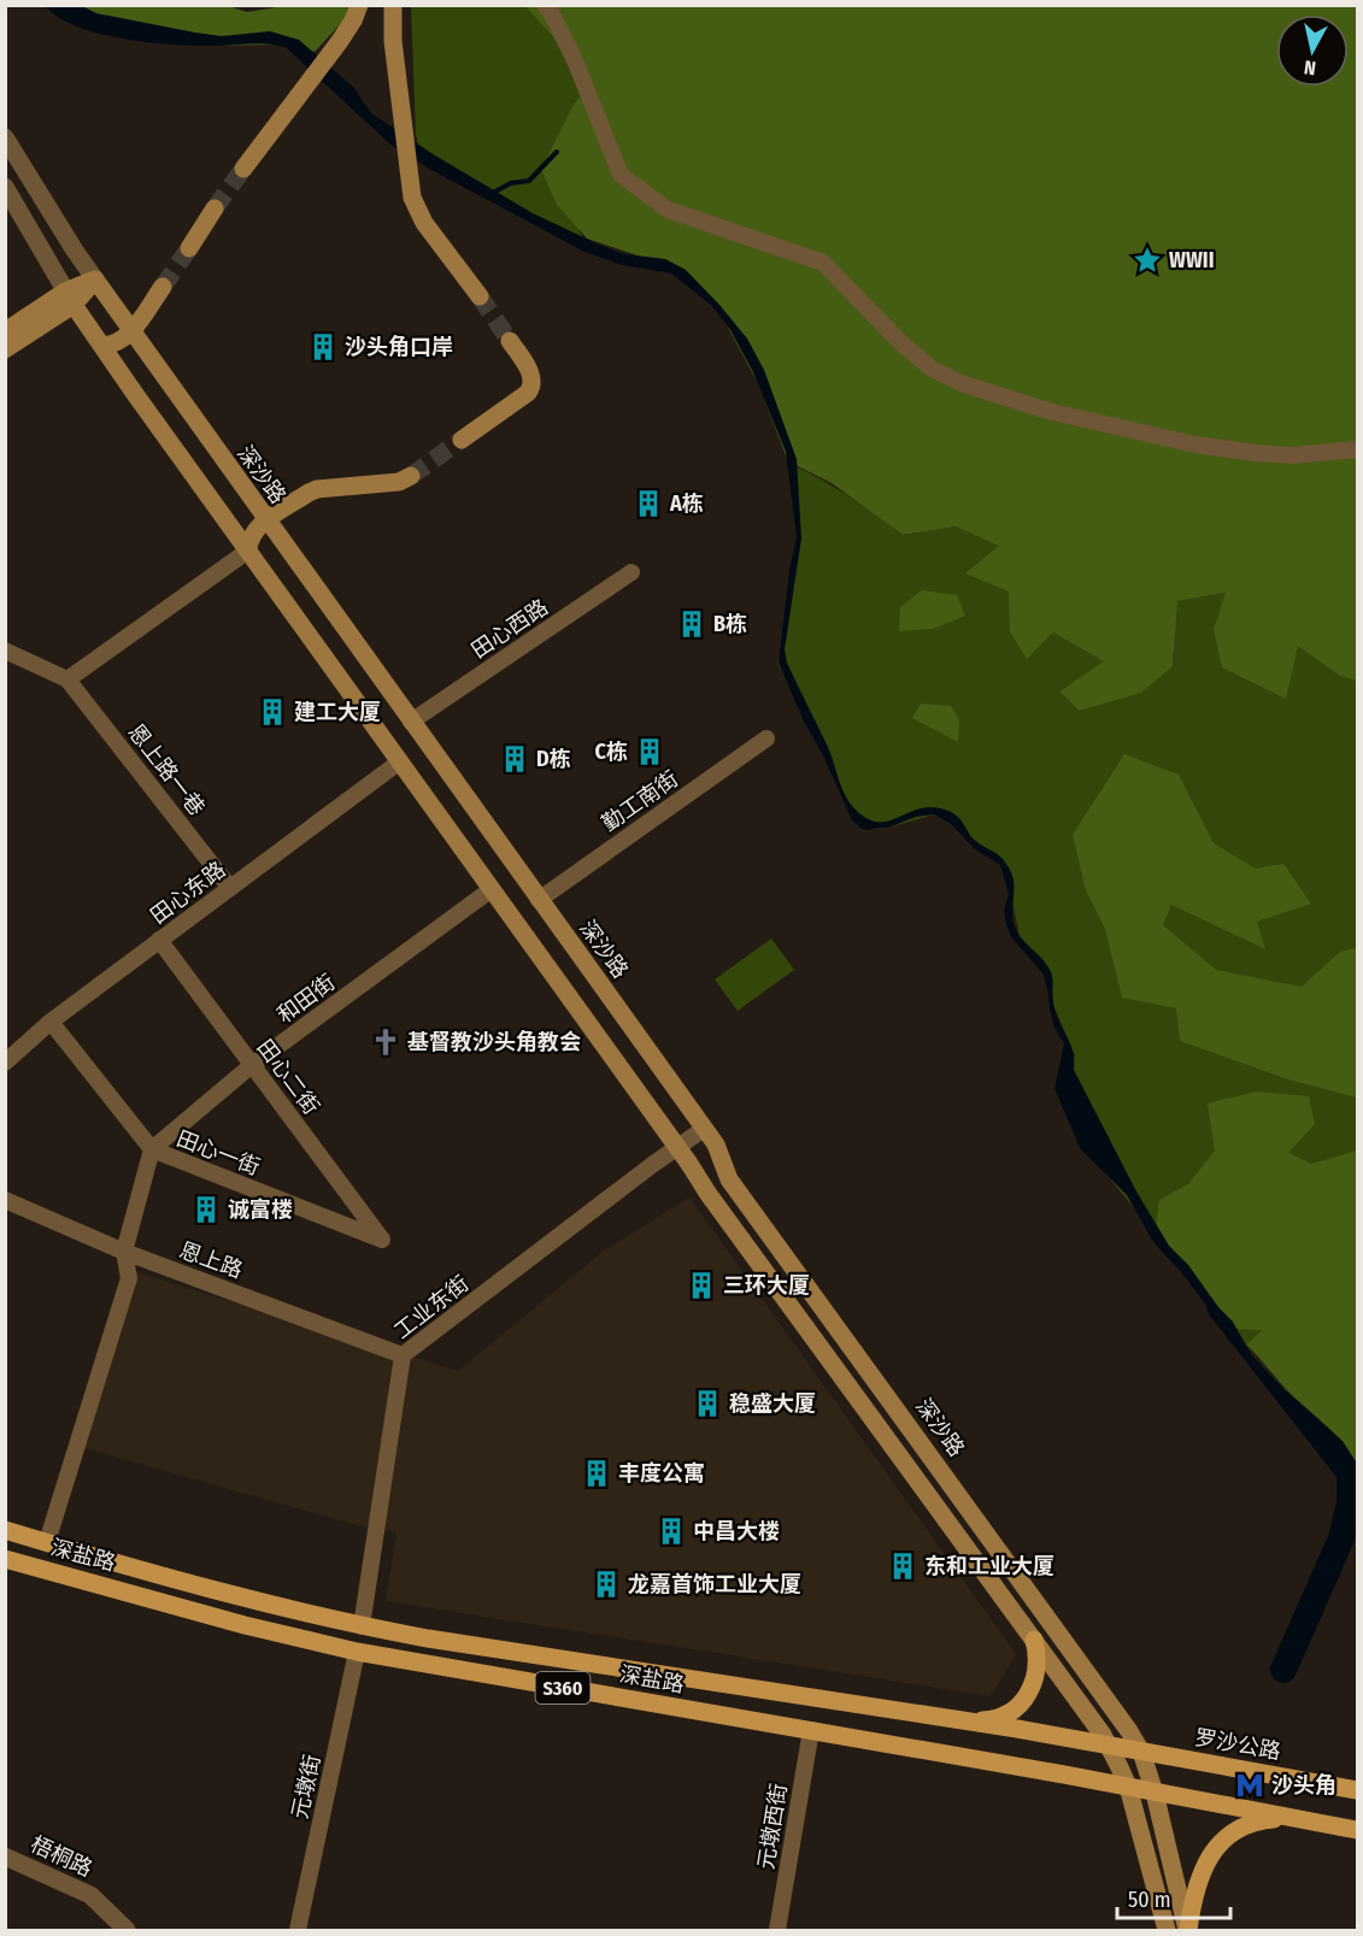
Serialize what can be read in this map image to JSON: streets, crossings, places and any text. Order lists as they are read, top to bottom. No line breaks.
{"streets":{"main road":["深沙路","深盐路","S360","罗沙公路"],"street":["田心西路","恩上路一巷","勤工南街","田心东路","和田街","田心二街","田心一街","恩上路","工业东街","元墩街","元墩西街","梧桐路"]},"crossings":[["深沙路","田心西路"],["深沙路","勤工南街"],["深沙路","工业东街"],["深沙路","S360"],["深沙路","罗沙公路"],["恩上路一巷","田心东路"],["田心东路","田心二街"],["田心东路","田心一街"],["和田街","田心二街"],["和田街","田心一街"],["田心二街","田心一街"],["恩上路","工业东街"],["工业东街","深盐路"],["深盐路","S360"],["深盐路","罗沙公路"],["深盐路","元墩街"],["深盐路","元墩西街"]],"places":{"place":["WWII"],"building":["沙头角口岸","A栋","B栋","建工大厦","C栋","D栋","诚富楼","三环大厦","稳盛大厦","丰度公寓","中昌大楼","东和工业大厦","龙嘉首饰工业大厦"],"church":["基督教沙头角教会"],"metro station":["沙头角"]},"scale_bar":"50 m","north":"bottom"}
